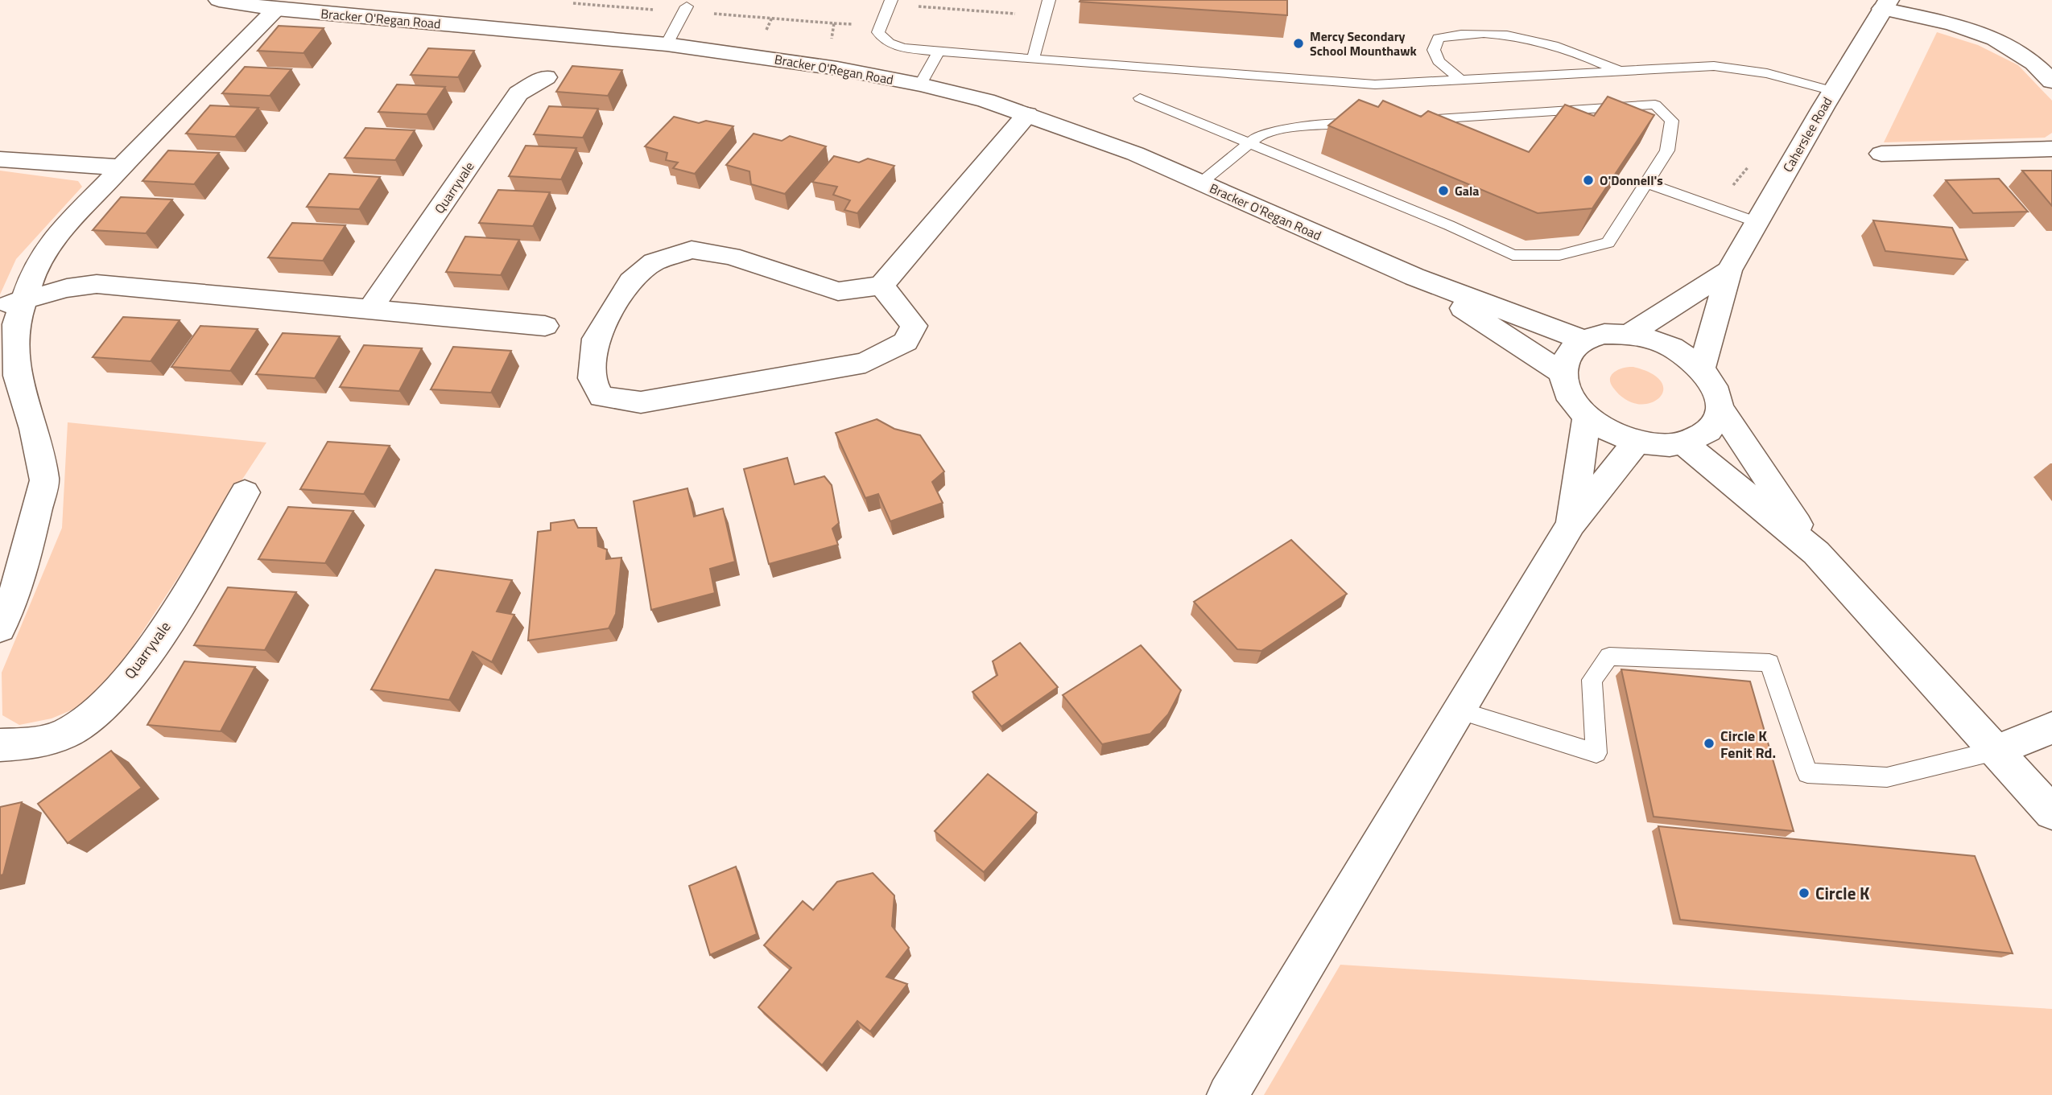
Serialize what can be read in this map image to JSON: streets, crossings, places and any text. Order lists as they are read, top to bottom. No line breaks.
{"streets":{"main road":["Bracker O'Regan Road","Caherslee Road","Quarryvale"]},"places":["Mercy Secondary School Mounthawk","O'Donnell's","Gala","Circle K Fenit Rd.","Circle K"]}
